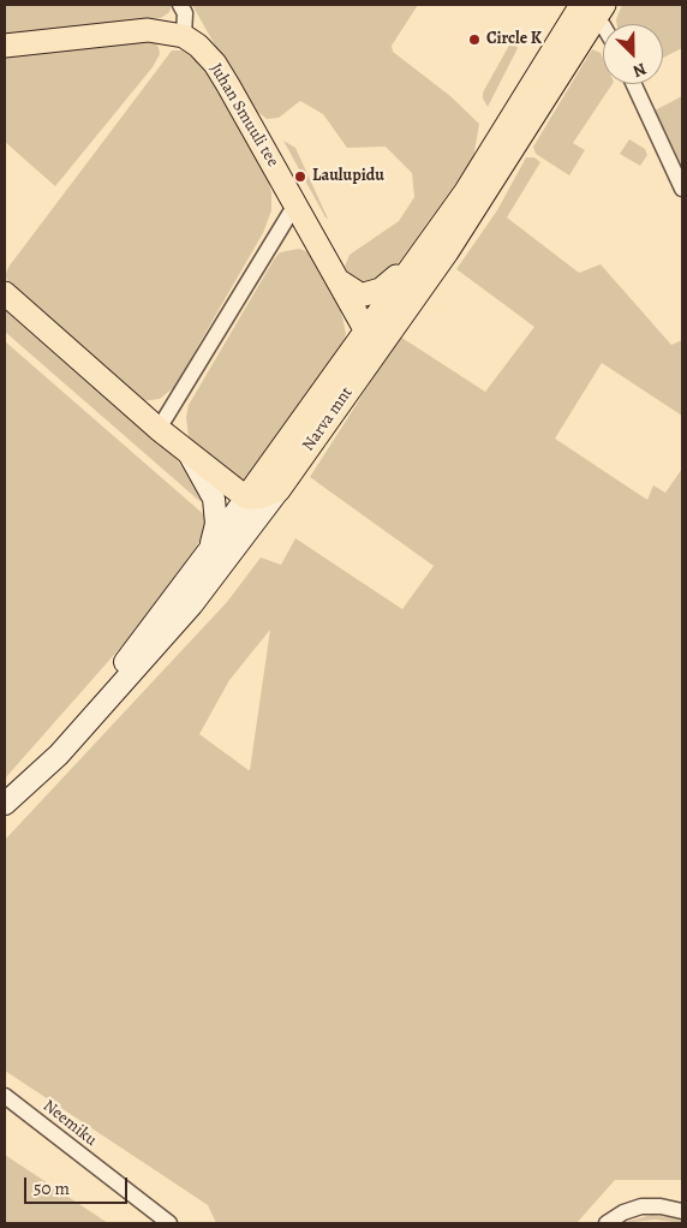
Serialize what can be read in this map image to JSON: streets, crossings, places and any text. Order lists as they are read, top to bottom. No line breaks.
{"streets":{"main road":["Juhan Smuuli tee","Narva mnt"],"street":["Neemiku"]},"crossings":[["Juhan Smuuli tee","Narva mnt"]],"places":["Circle K","Laulupidu"],"scale_bar":"50 m","north":"bottom right"}
